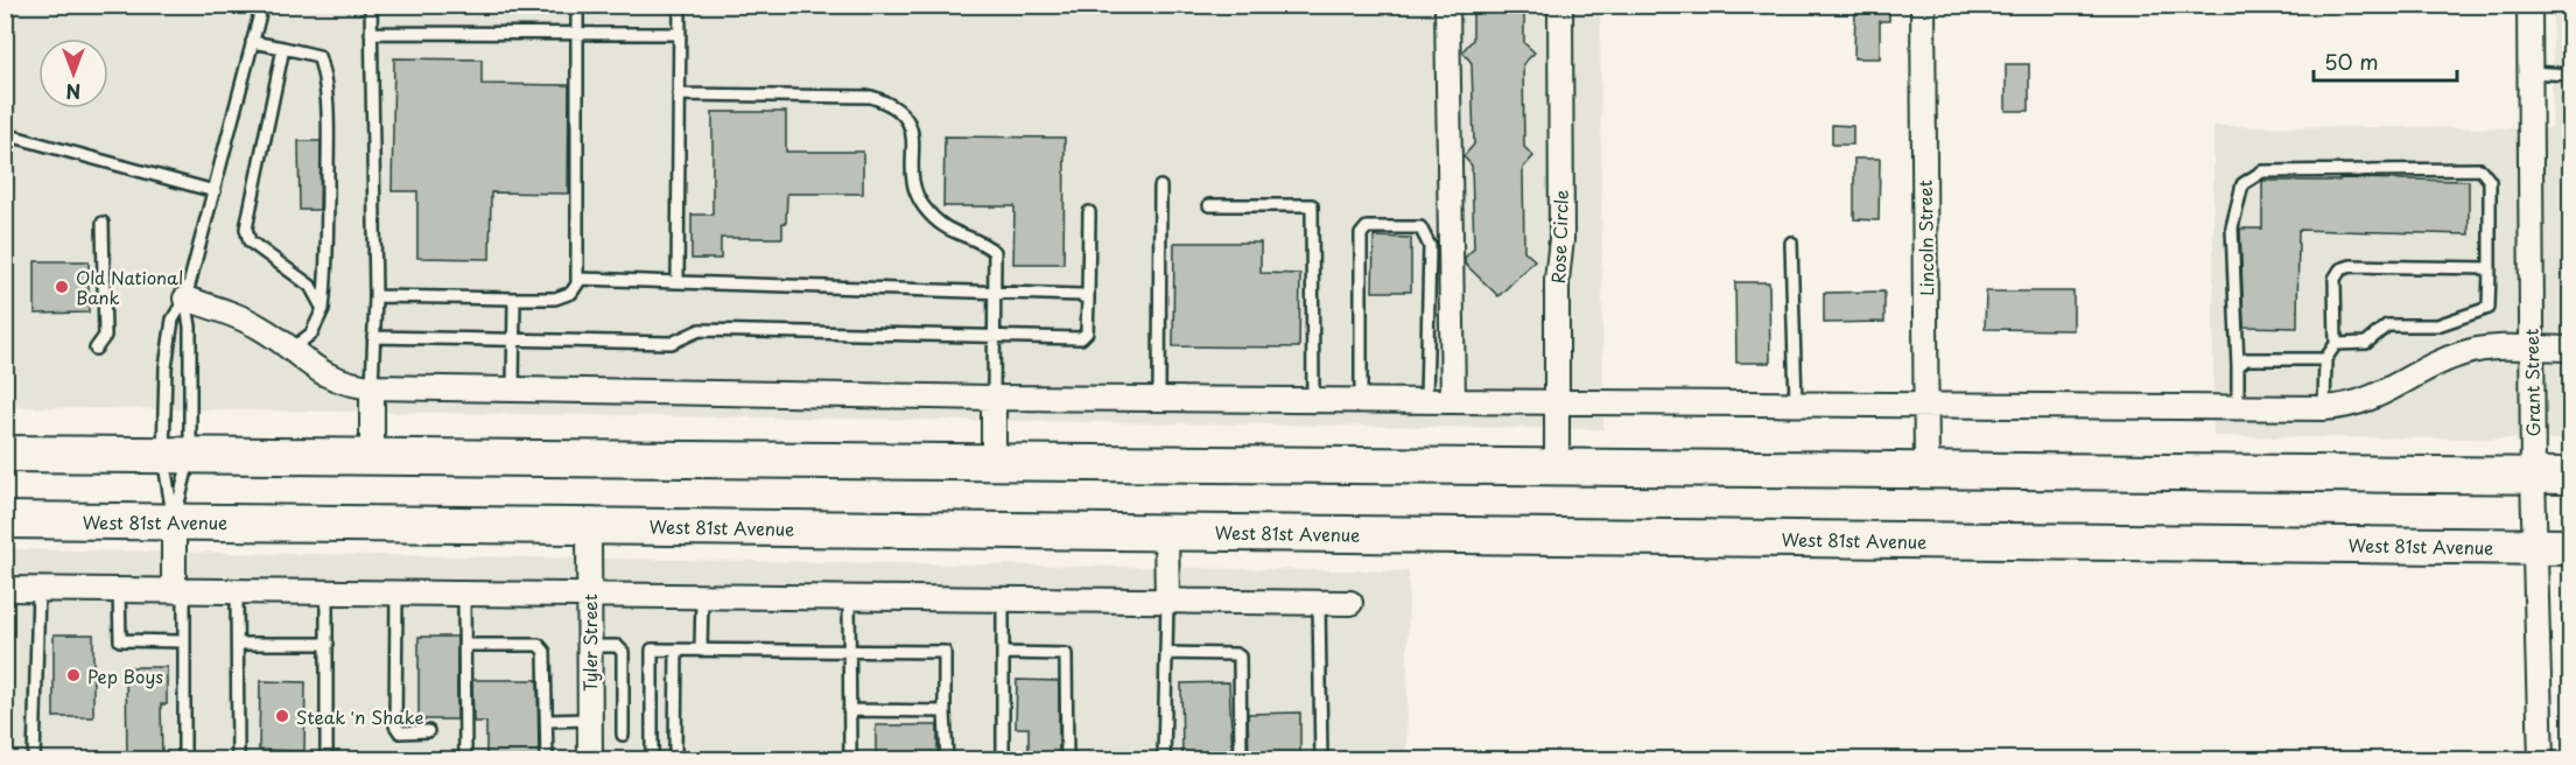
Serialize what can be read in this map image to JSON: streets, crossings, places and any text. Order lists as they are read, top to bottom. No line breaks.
{"streets":{"main road":["West 81st Avenue"],"street":["Rose Circle","Lincoln Street","Grant Street","Tyler Street"]},"crossings":[["Grant Street","West 81st Avenue"],["West 81st Avenue","Tyler Street"]],"places":["Old National Bank","Pep Boys","Steak 'n Shake"],"scale_bar":"50 m","north":"bottom"}
